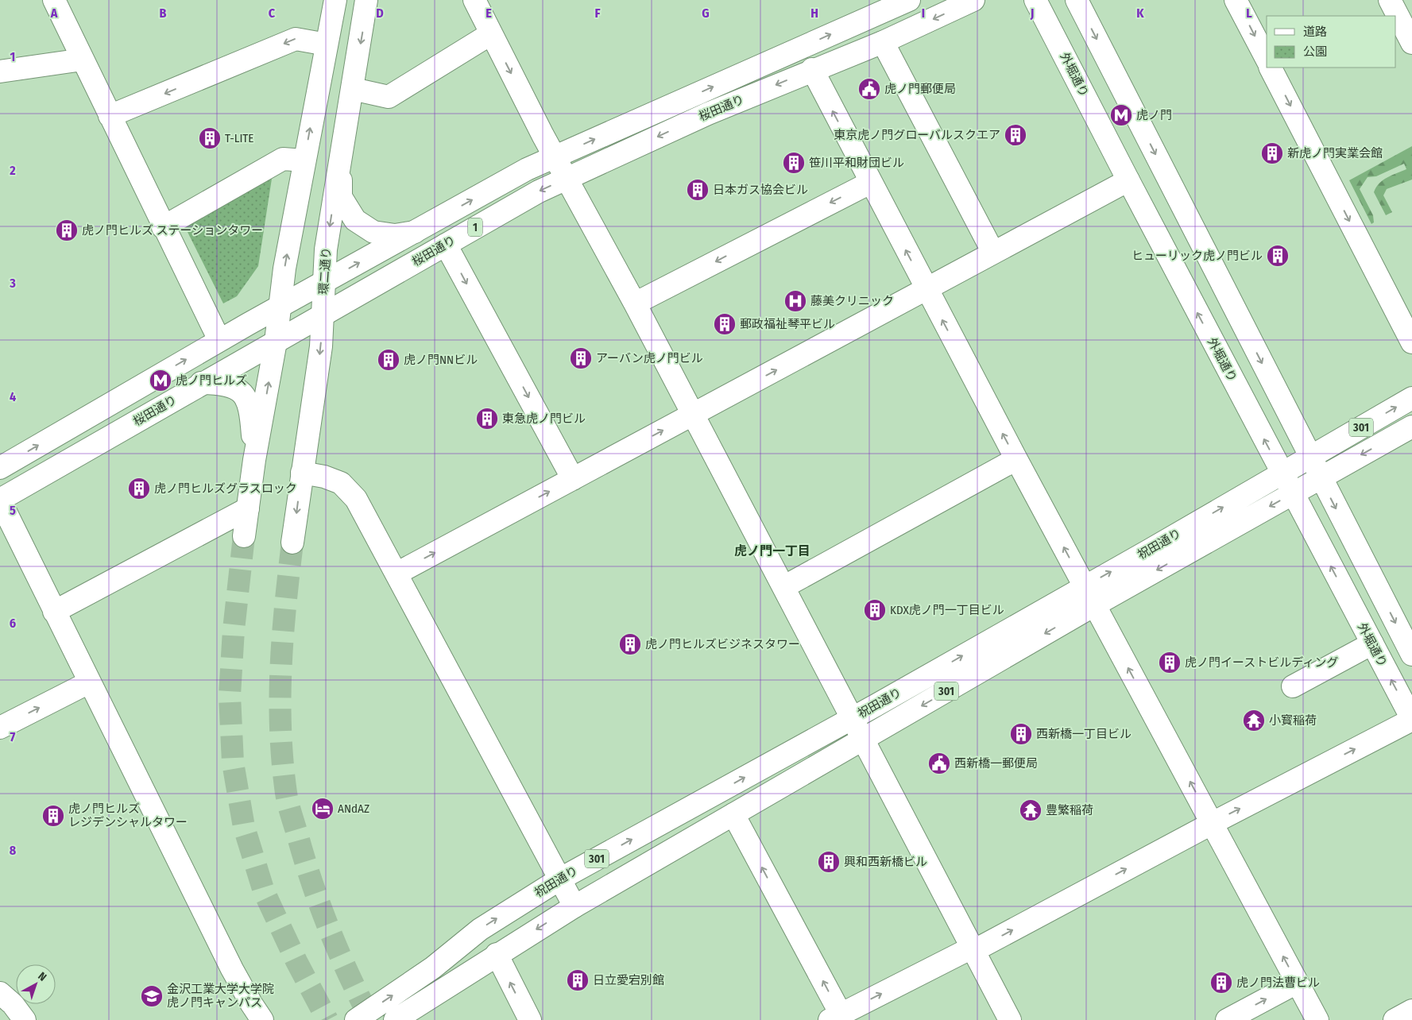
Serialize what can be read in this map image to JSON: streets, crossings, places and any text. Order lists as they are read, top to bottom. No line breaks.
{"streets":{"main road":["外堀通り","桜田通り","1","環二通り","301","祝田通り"]},"crossings":[["外堀通り","祝田通り"],["桜田通り","環二通り"]],"districts":["虎ノ門一丁目"],"places":{"public building":["虎ノ門郵便局","西新橋一郵便局"],"metro station":["虎ノ門","虎ノ門ヒルズ"],"building":["東京虎ノ門グローバルスクエア","T-LITE","新虎ノ門実業会館","笹川平和財団ビル","日本ガス協会ビル","虎ノ門ヒルズ ステーションタワー","ヒューリック虎ノ門ビル","郵政福祉琴平ビル","アーバン虎ノ門ビル","虎ノ門NNビル","東急虎ノ門ビル","虎ノ門ヒルズグラスロック","KDX虎ノ門一丁目ビル","虎ノ門ヒルズビジネスタワー","虎ノ門イーストビルディング","西新橋一丁目ビル","虎ノ門ヒルズ レジデンシャルタワー","興和西新橋ビル","日立愛宕別館","虎ノ門法曹ビル"],"hospital":["藤美クリニック"],"temple":["小寳稲荷","豊繁稲荷"],"hotel":["ANdAZ"],"school or university":["金沢工業大学大学院 虎ノ門キャンパス"]},"legend":["道路","公園"],"north":"top right","grid":{"columns":["A","B","C","D","E","F","G","H","I","J","K","L"],"rows":["1","2","3","4","5","6","7","8"]}}
